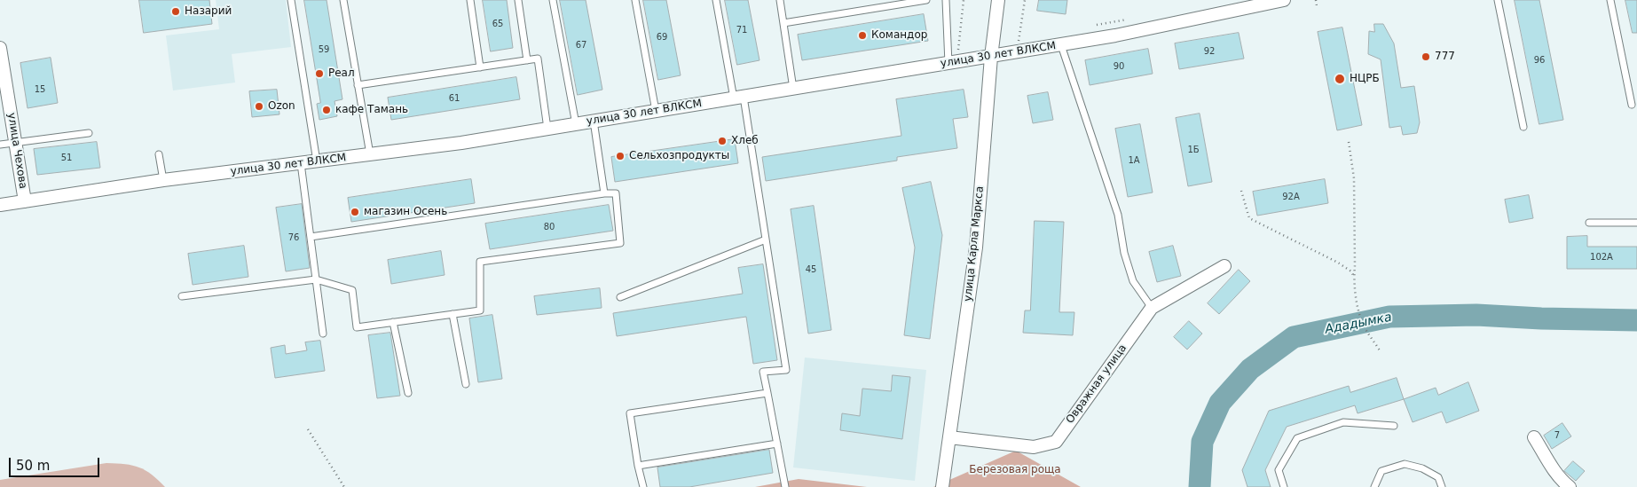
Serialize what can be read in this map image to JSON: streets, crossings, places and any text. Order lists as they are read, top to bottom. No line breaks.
{"streets":{"street":["улица 30 лет ВЛКСМ","улица Чехова","улица Карла Маркса","Овражная улица"]},"crossings":[["улица 30 лет ВЛКСМ","улица Чехова"],["улица 30 лет ВЛКСМ","улица Карла Маркса"],["улица Карла Маркса","Овражная улица"]],"water":["Ададымка"],"parks":["Березовая роща"],"places":["Назарий","Командор","777","Реал","НЦРБ","Ozon","кафе Тамань","Хлеб","Сельхозпродукты","магазин Осень"],"house_numbers":["65","71","69","67","59","92","96","90","15","61","1Б","51","1А","92А","80","76","102А","45","7"],"scale_bar":"50 m"}
